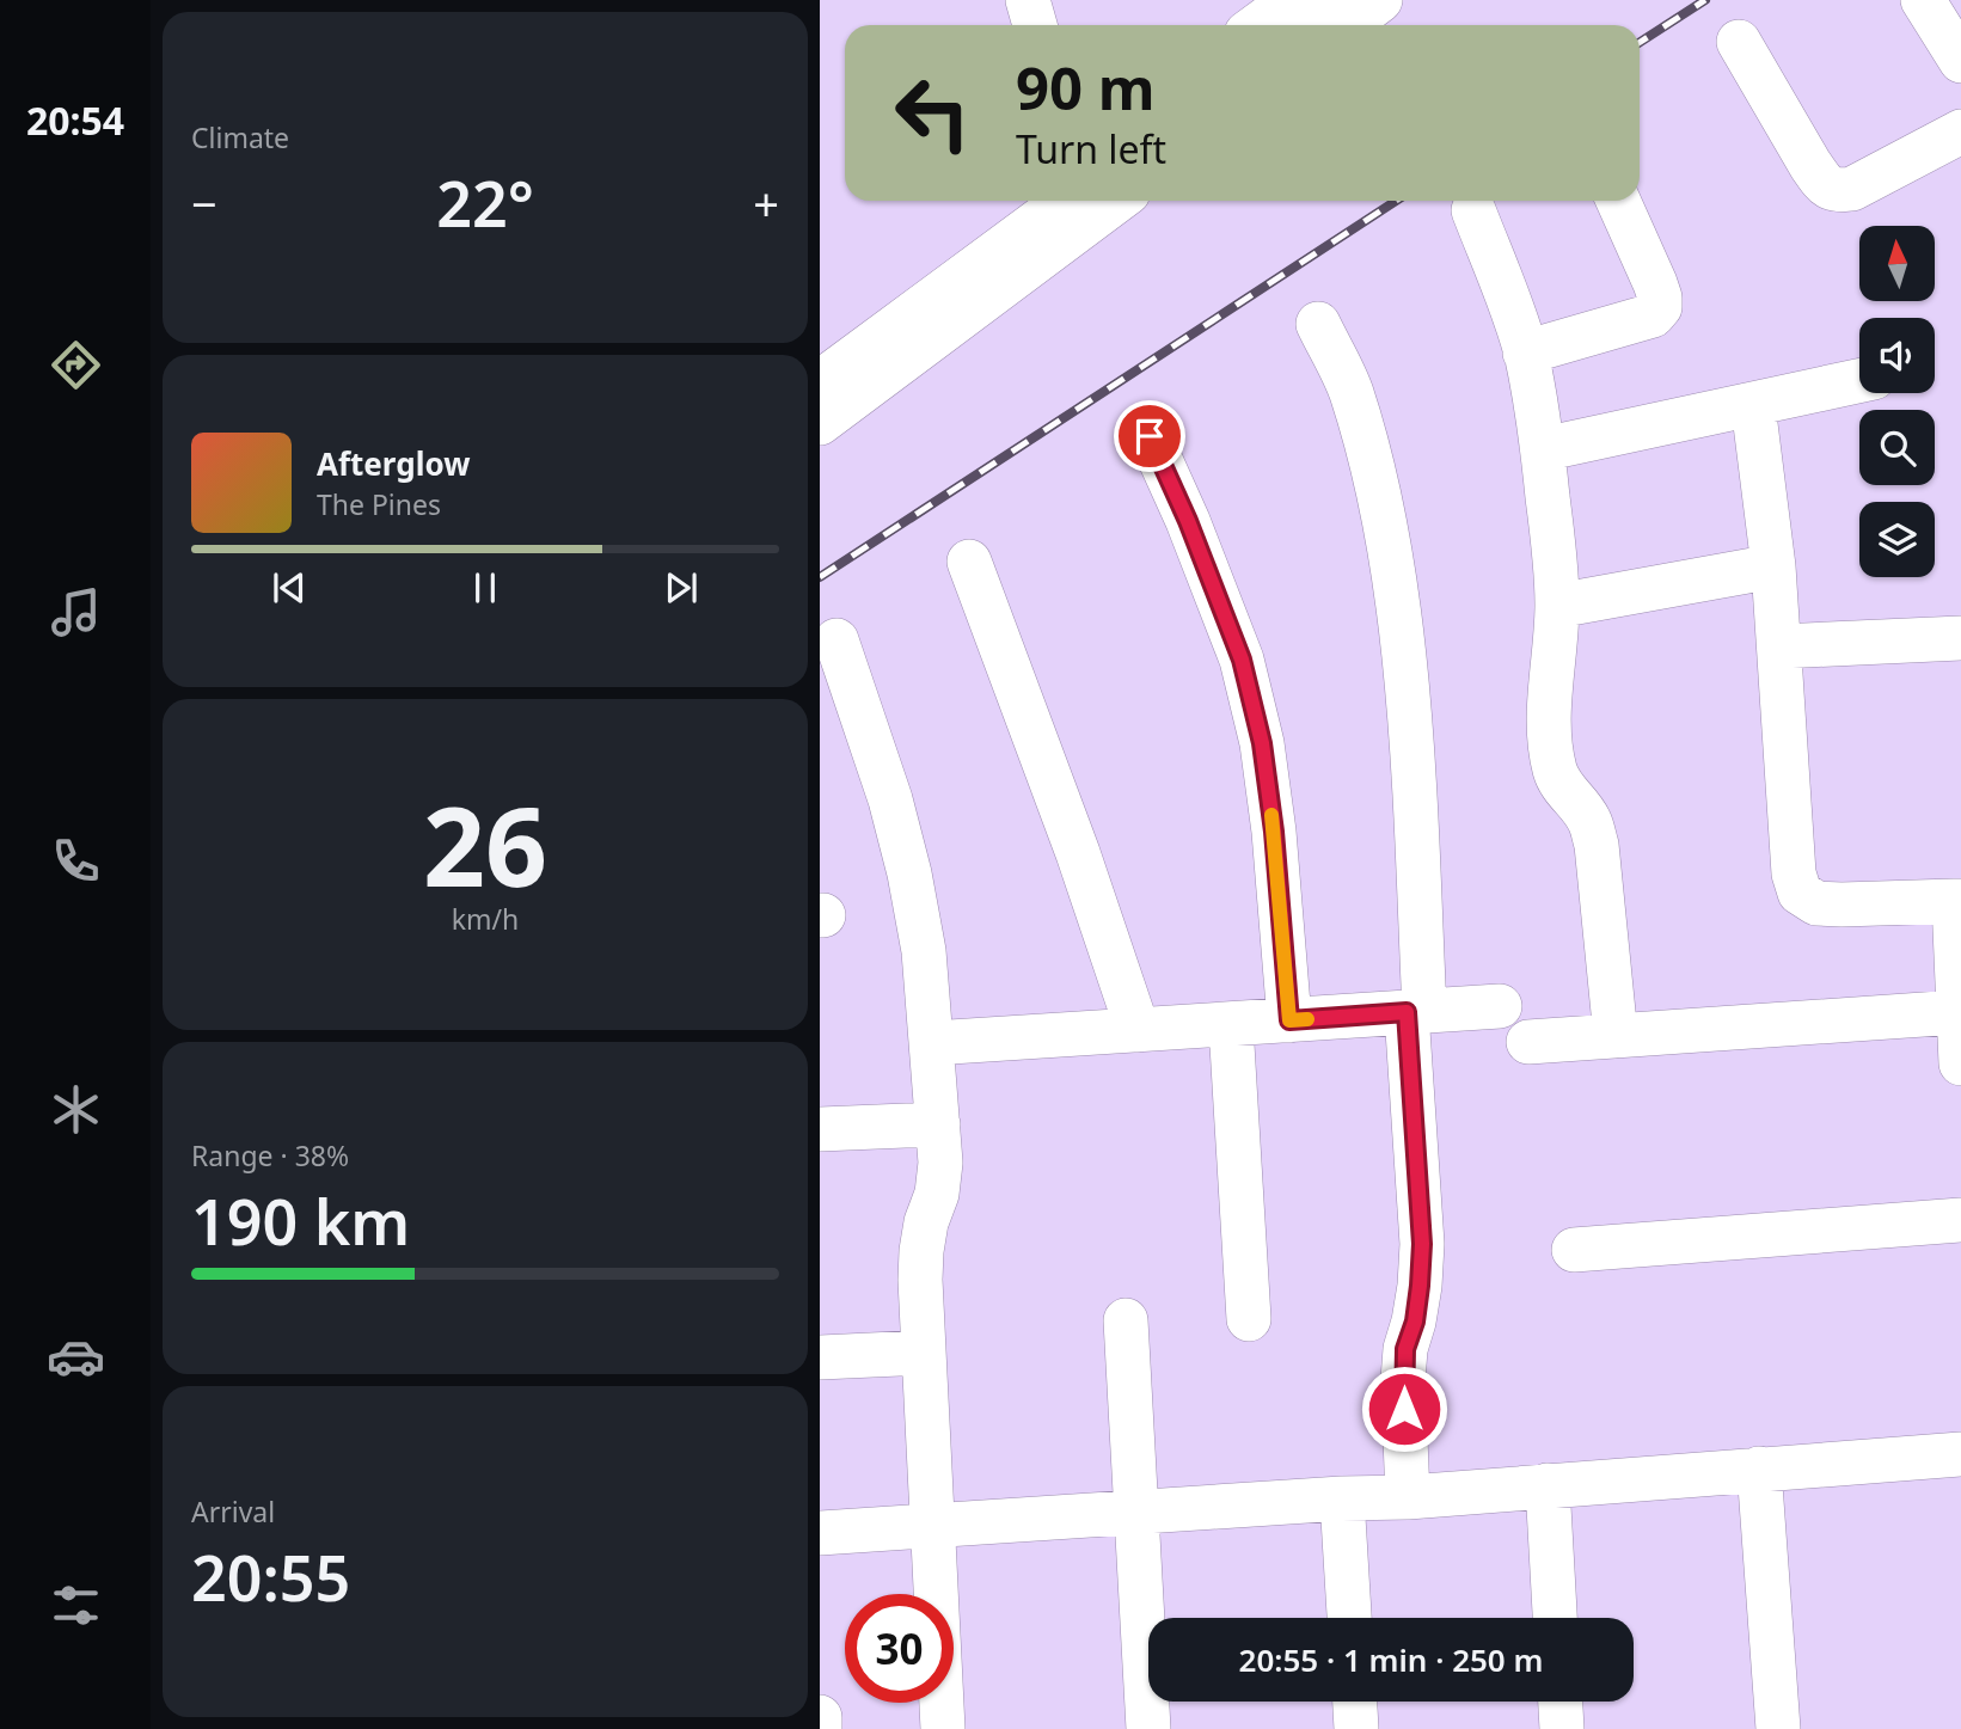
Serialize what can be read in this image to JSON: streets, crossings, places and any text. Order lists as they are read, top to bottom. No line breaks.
{"north":"top","page":{"tabs":"20:54","tile":["Climate",["26","km/h"],["Range · 38%","190 km"],["Arrival","20:55"]],"turn":["90 m","Turn left"],"heat":["−","22°","+"],"song":["Afterglow","The Pines"],"limit":"30","trip":"20:55 · 1 min · 250 m"}}
